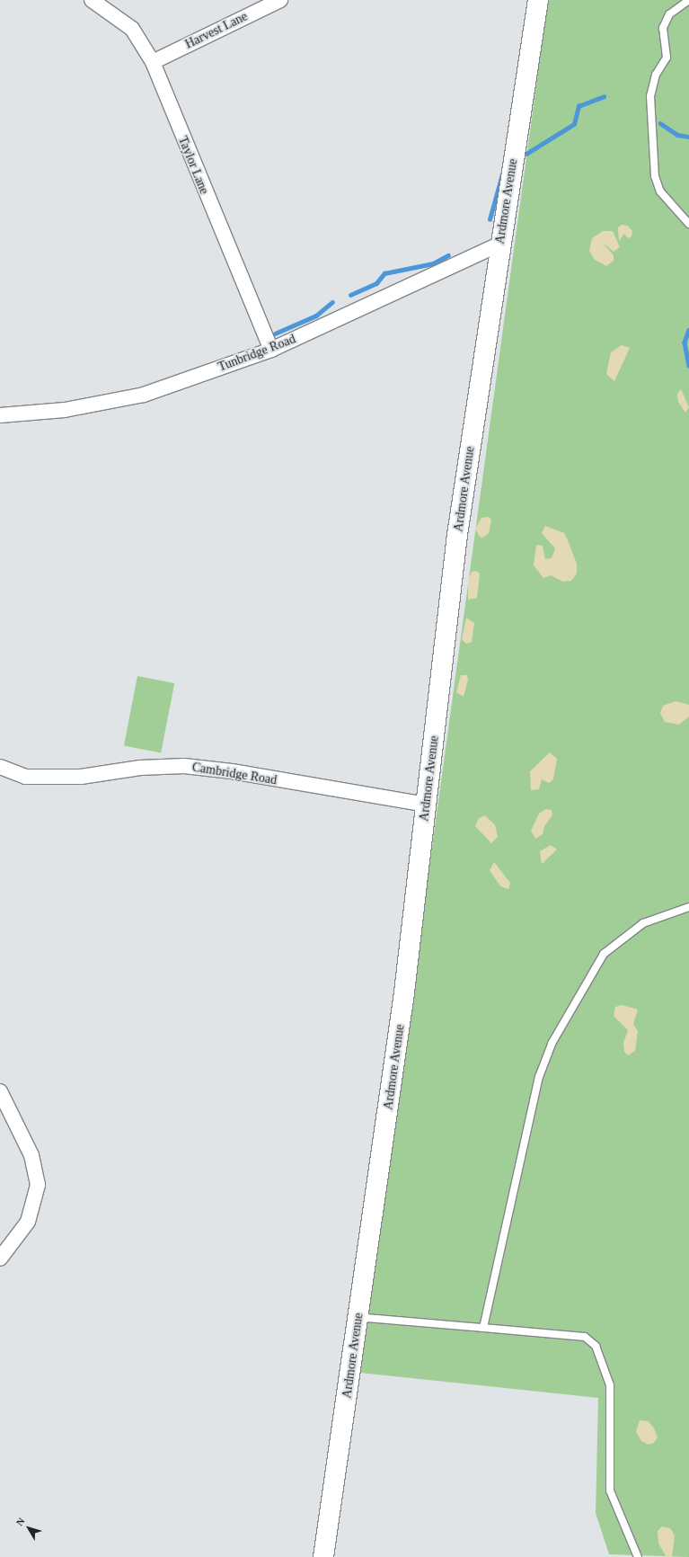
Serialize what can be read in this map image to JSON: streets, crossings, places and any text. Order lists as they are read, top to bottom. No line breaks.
{"streets":{"street":["Harvest Lane","Taylor Lane","Ardmore Avenue","Tunbridge Road","Cambridge Road"]},"crossings":[["Harvest Lane","Taylor Lane"],["Taylor Lane","Tunbridge Road"],["Ardmore Avenue","Tunbridge Road"],["Ardmore Avenue","Cambridge Road"]],"north":"top left"}
